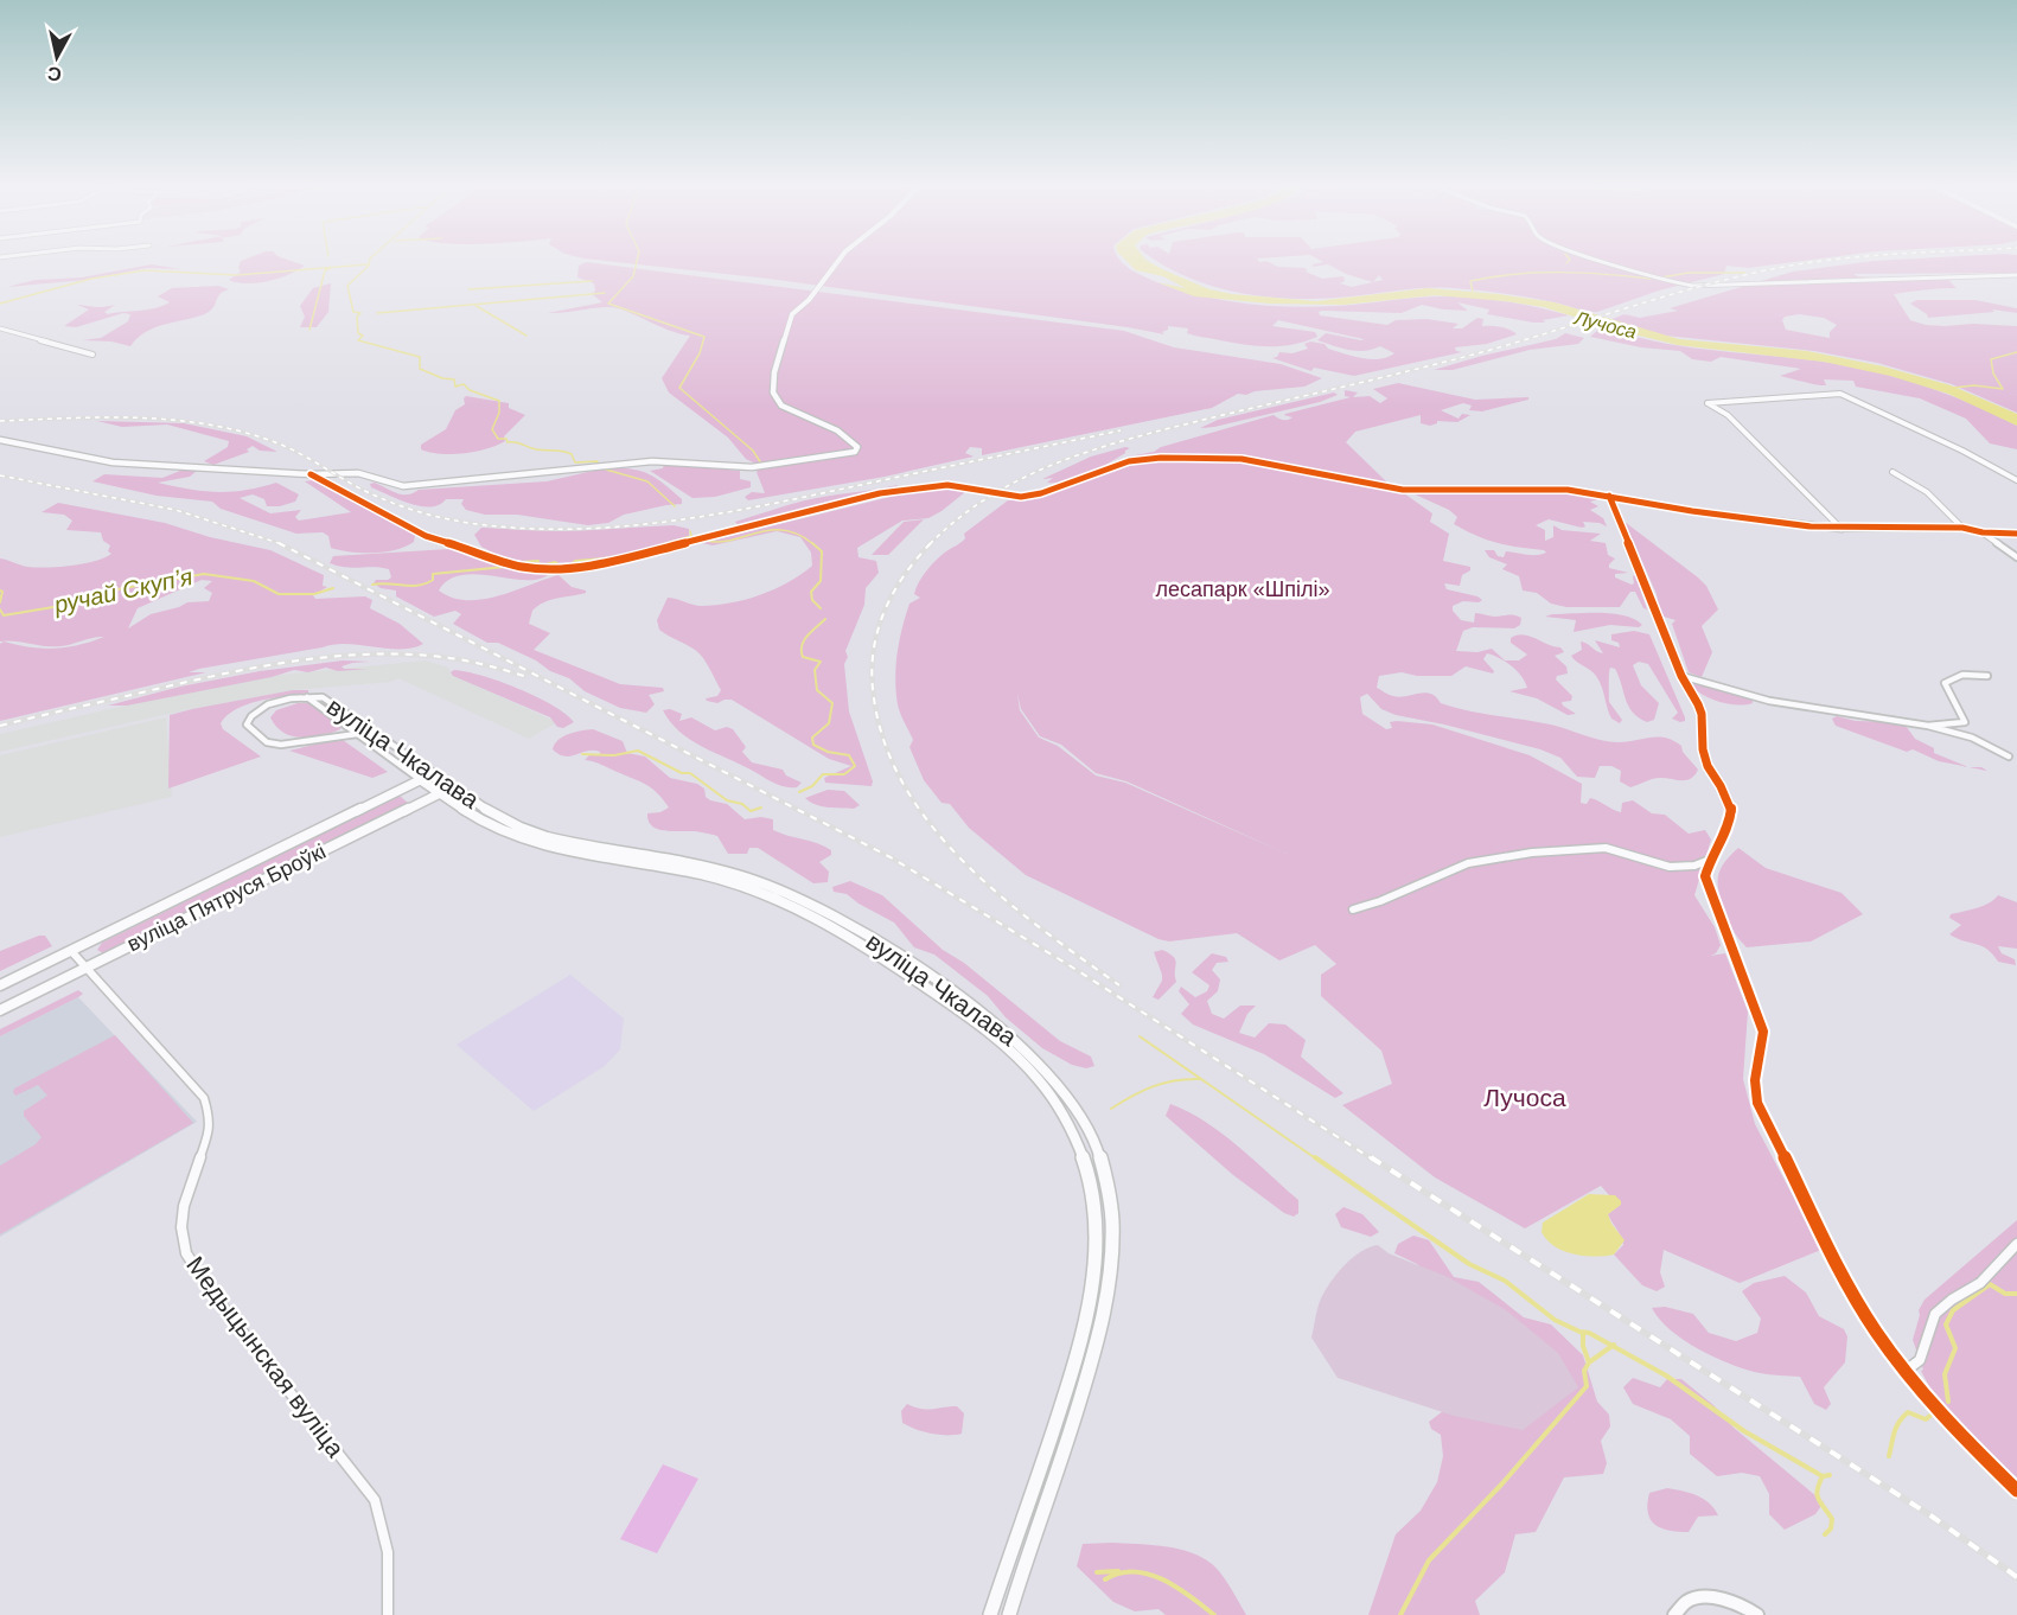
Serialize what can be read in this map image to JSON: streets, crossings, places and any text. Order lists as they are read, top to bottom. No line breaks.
{"streets":{"main road":["вуліца Чкалава","вуліца Пятруся Броўкі"],"street":["Медыцынская вуліца"]},"crossings":[["вуліца Чкалава","вуліца Пятруся Броўкі"],["вуліца Пятруся Броўкі","Медыцынская вуліца"]],"water":["Лучоса","ручай Скупʼя"],"parks":["лесапарк «Шпілі»","Лучоса"],"north":"bottom"}
